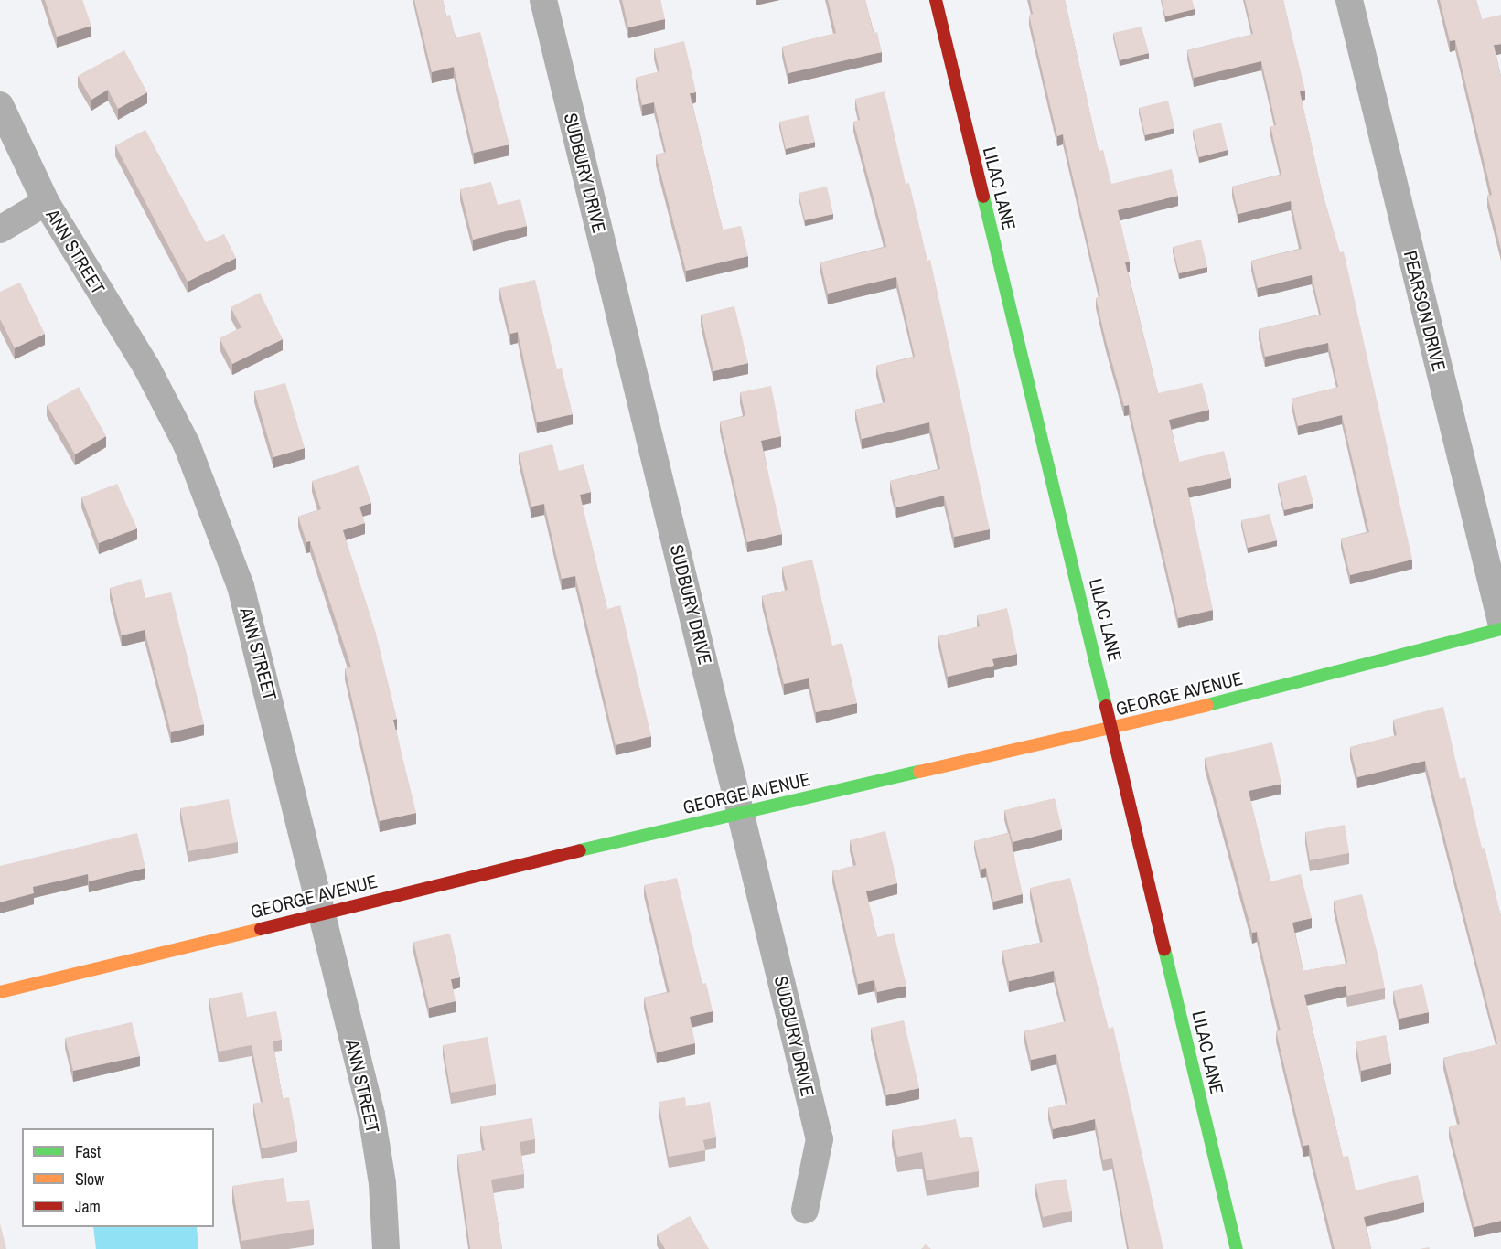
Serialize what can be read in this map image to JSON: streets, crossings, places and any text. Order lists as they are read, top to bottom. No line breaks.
{"streets":{"street":["SUDBURY DRIVE","LILAC LANE","ANN STREET","PEARSON DRIVE","GEORGE AVENUE"]},"crossings":[["SUDBURY DRIVE","GEORGE AVENUE"],["LILAC LANE","GEORGE AVENUE"],["ANN STREET","GEORGE AVENUE"]],"legend":["Fast","Slow","Jam"]}
